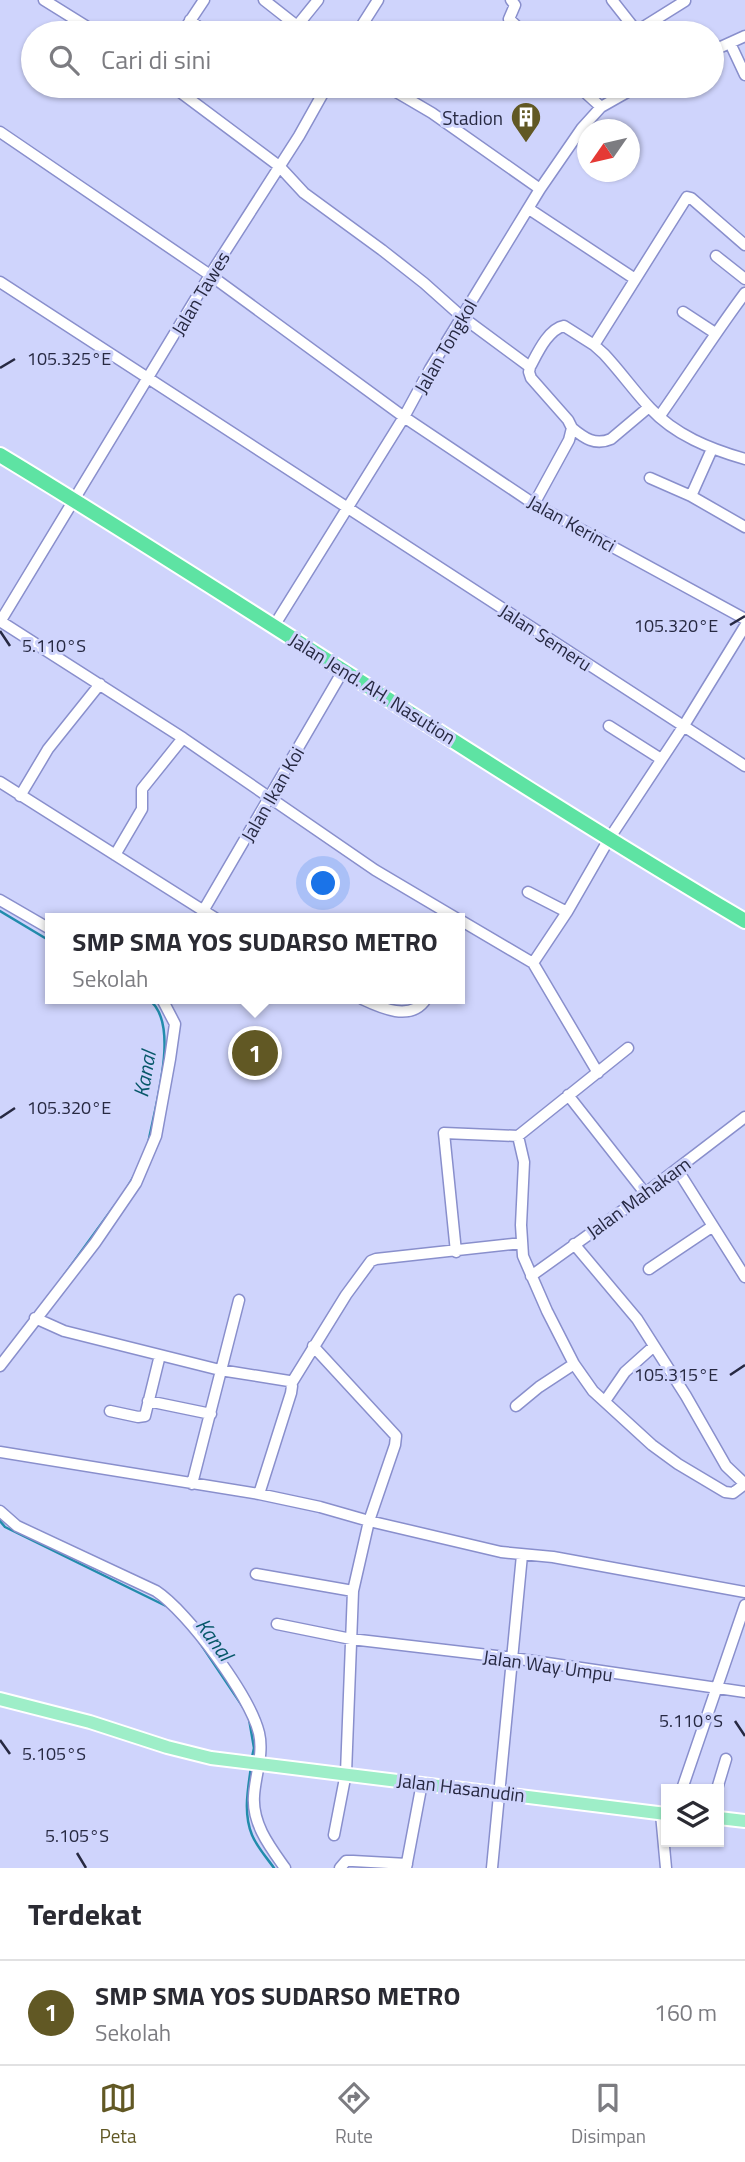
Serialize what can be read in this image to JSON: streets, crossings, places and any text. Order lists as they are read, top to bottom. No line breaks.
{"streets":{"highway":["Jalan Jend. AH. Nasution"],"main road":["Jalan Hasanudin"],"street":["Jalan Tawes","Jalan Tongkol","Jalan Kerinci","Jalan Semeru","Jalan Ikan Koi","Jalan Mahakam","Jalan Way Umpu"]},"crossings":[["Jalan Tawes","Jalan Kerinci"],["Jalan Tawes","Jalan Semeru"],["Jalan Tawes","Jalan Jend. AH. Nasution"],["Jalan Tongkol","Jalan Kerinci"],["Jalan Tongkol","Jalan Semeru"],["Jalan Tongkol","Jalan Jend. AH. Nasution"],["Jalan Jend. AH. Nasution","Jalan Ikan Koi"]],"water":["Kanal"],"places":{"building":["Stadion"]},"north":"bottom left","page":{"search":"Cari di sini","popup":["SMP SMA YOS SUDARSO METRO","Sekolah"],"pins":"1","heading":"Terdekat","list":[{"mark":"1","name":"SMP SMA YOS SUDARSO METRO","note":"Sekolah","value":"160 m"}],"nav":["Peta","Rute","Disimpan"]},"coordinates":["105.325°E","105.320°E","5.110°S","105.315°E","5.105°S"]}
